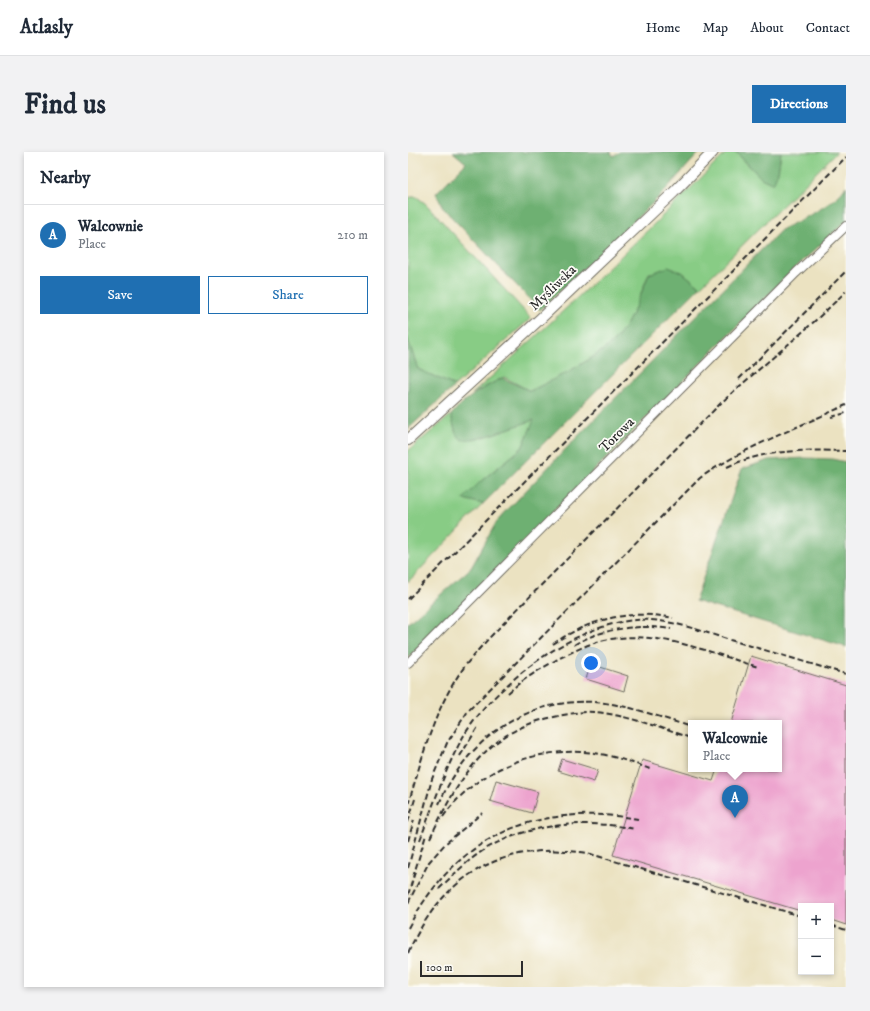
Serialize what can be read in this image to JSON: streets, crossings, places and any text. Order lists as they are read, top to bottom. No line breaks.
{"streets":{"street":["Myśliwska","Torowa"]},"scale_bar":"100 m","page":{"header":"Atlasly","nav":["Home","Map","About","Contact"],"buttons":["Directions",["Save","Share"]],"title":"Find us","heading":"Nearby","list":[{"mark":"A","name":"Walcownie","note":"Place","value":"210 m"}],"popup":["Walcownie","Place"],"pins":"A","map_buttons":["+","−"],"scale":"100 m"}}
